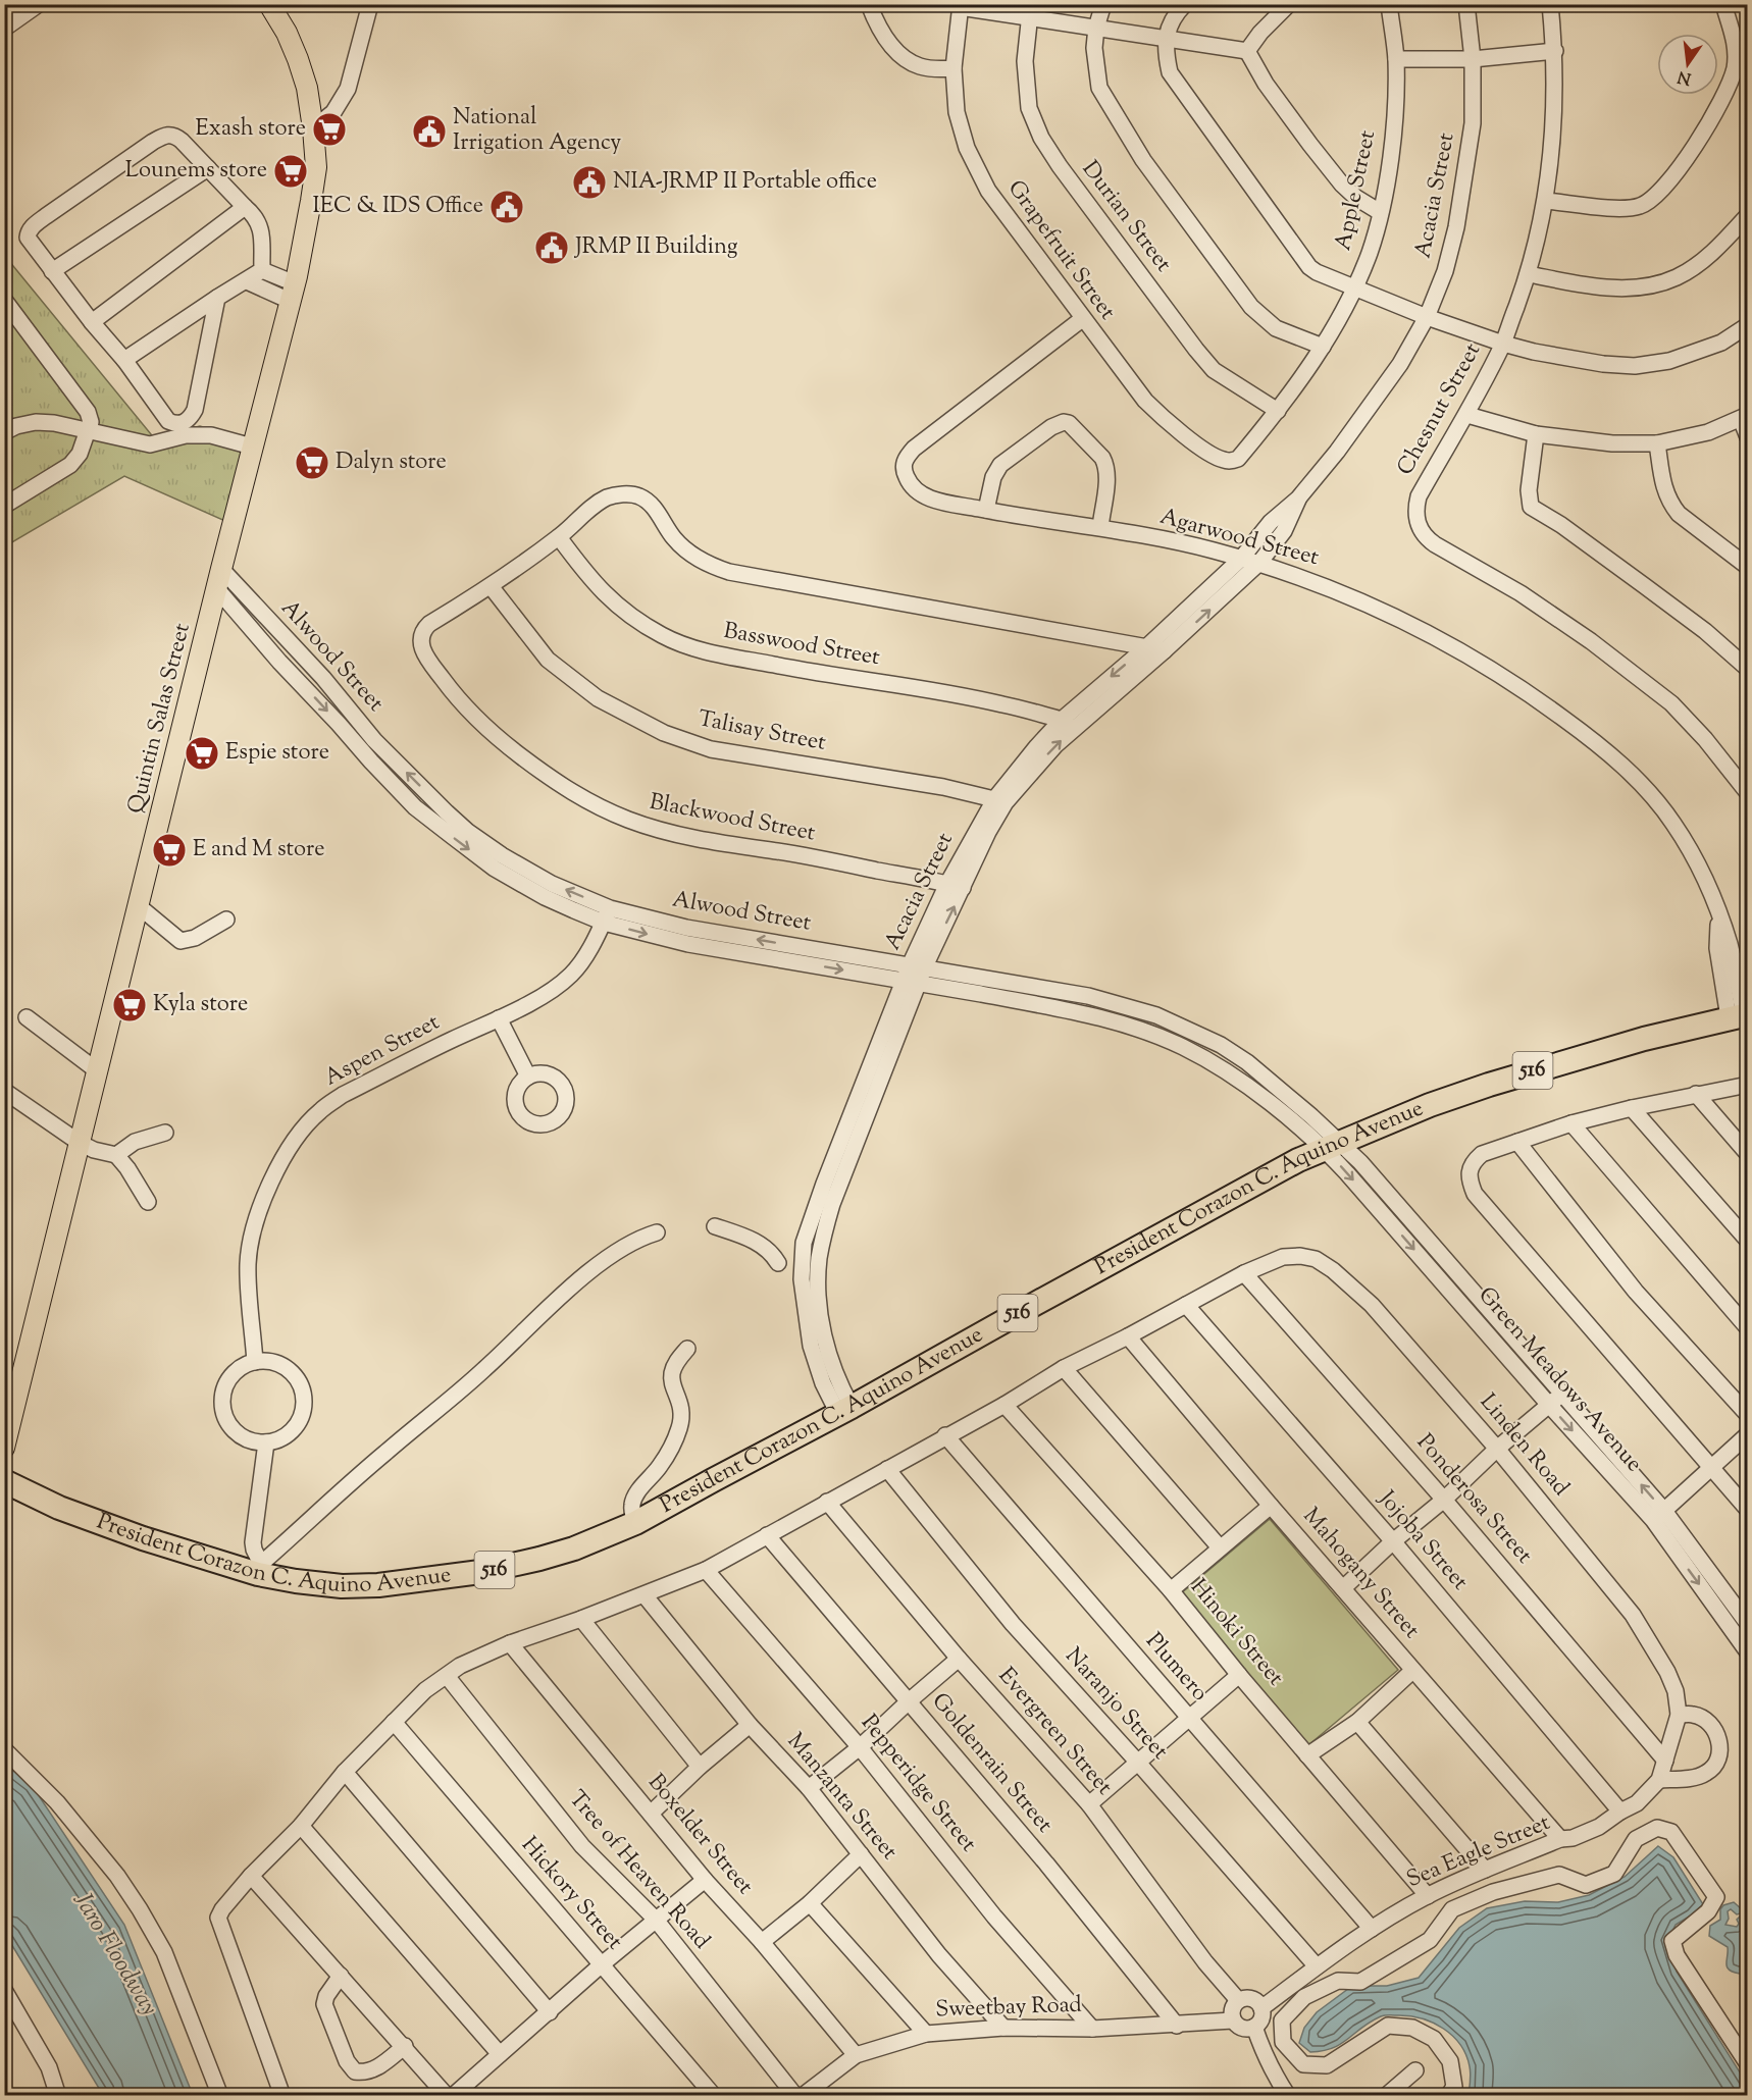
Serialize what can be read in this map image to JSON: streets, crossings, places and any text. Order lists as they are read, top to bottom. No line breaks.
{"streets":{"highway":["516","President Corazon C. Aquino Avenue"],"main road":["Quintin Salas Street"],"street":["Apple Street","Acacia Street","Durian Street","Grapefruit Street","Chesnut Street","Agarwood Street","Basswood Street","Alwood Street","Talisay Street","Blackwood Street","Aspen Street","Green Meadows Avenue","Linden Road","Ponderosa Street","Jojoba Street","Mahogany Street","Hinoki Street","Plumero","Naranjo Street","Evergreen Street","Goldenrain Street","Pepperidge Street","Manzanta Street","Boxelder Street","Sea Eagle Street","Tree of Heaven Road","Hickory Street","Sweetbay Road"]},"crossings":[["Apple Street","Durian Street"],["Apple Street","Grapefruit Street"],["Acacia Street","Agarwood Street"],["Acacia Street","Basswood Street"],["Acacia Street","Alwood Street"],["Acacia Street","Talisay Street"],["Acacia Street","Blackwood Street"],["Acacia Street","President Corazon C. Aquino Avenue"],["Grapefruit Street","Agarwood Street"],["Agarwood Street","President Corazon C. Aquino Avenue"],["Alwood Street","Quintin Salas Street"],["Alwood Street","Aspen Street"],["Alwood Street","President Corazon C. Aquino Avenue"],["Alwood Street","Green Meadows Avenue"],["Talisay Street","Blackwood Street"],["President Corazon C. Aquino Avenue","Green Meadows Avenue"],["Linden Road","Ponderosa Street"],["Linden Road","Sea Eagle Street"],["Ponderosa Street","Sea Eagle Street"],["Jojoba Street","Sea Eagle Street"],["Mahogany Street","Sea Eagle Street"],["Hinoki Street","Sea Eagle Street"],["Plumero","Sea Eagle Street"],["Naranjo Street","Sea Eagle Street"],["Evergreen Street","Sea Eagle Street"],["Evergreen Street","Sweetbay Road"],["Goldenrain Street","Sweetbay Road"],["Pepperidge Street","Sweetbay Road"],["Manzanta Street","Sweetbay Road"],["Boxelder Street","Sweetbay Road"],["Sea Eagle Street","Sweetbay Road"]],"water":["Jaro Floodway"],"places":{"supermarket":["Exash store","Lounems store","Dalyn store","Espie store","E and M store","Kyla store"],"public building":["National Irrigation Agency","NIA-JRMP II Portable office","IEC & IDS Office","JRMP II Building"]},"north":"bottom"}
